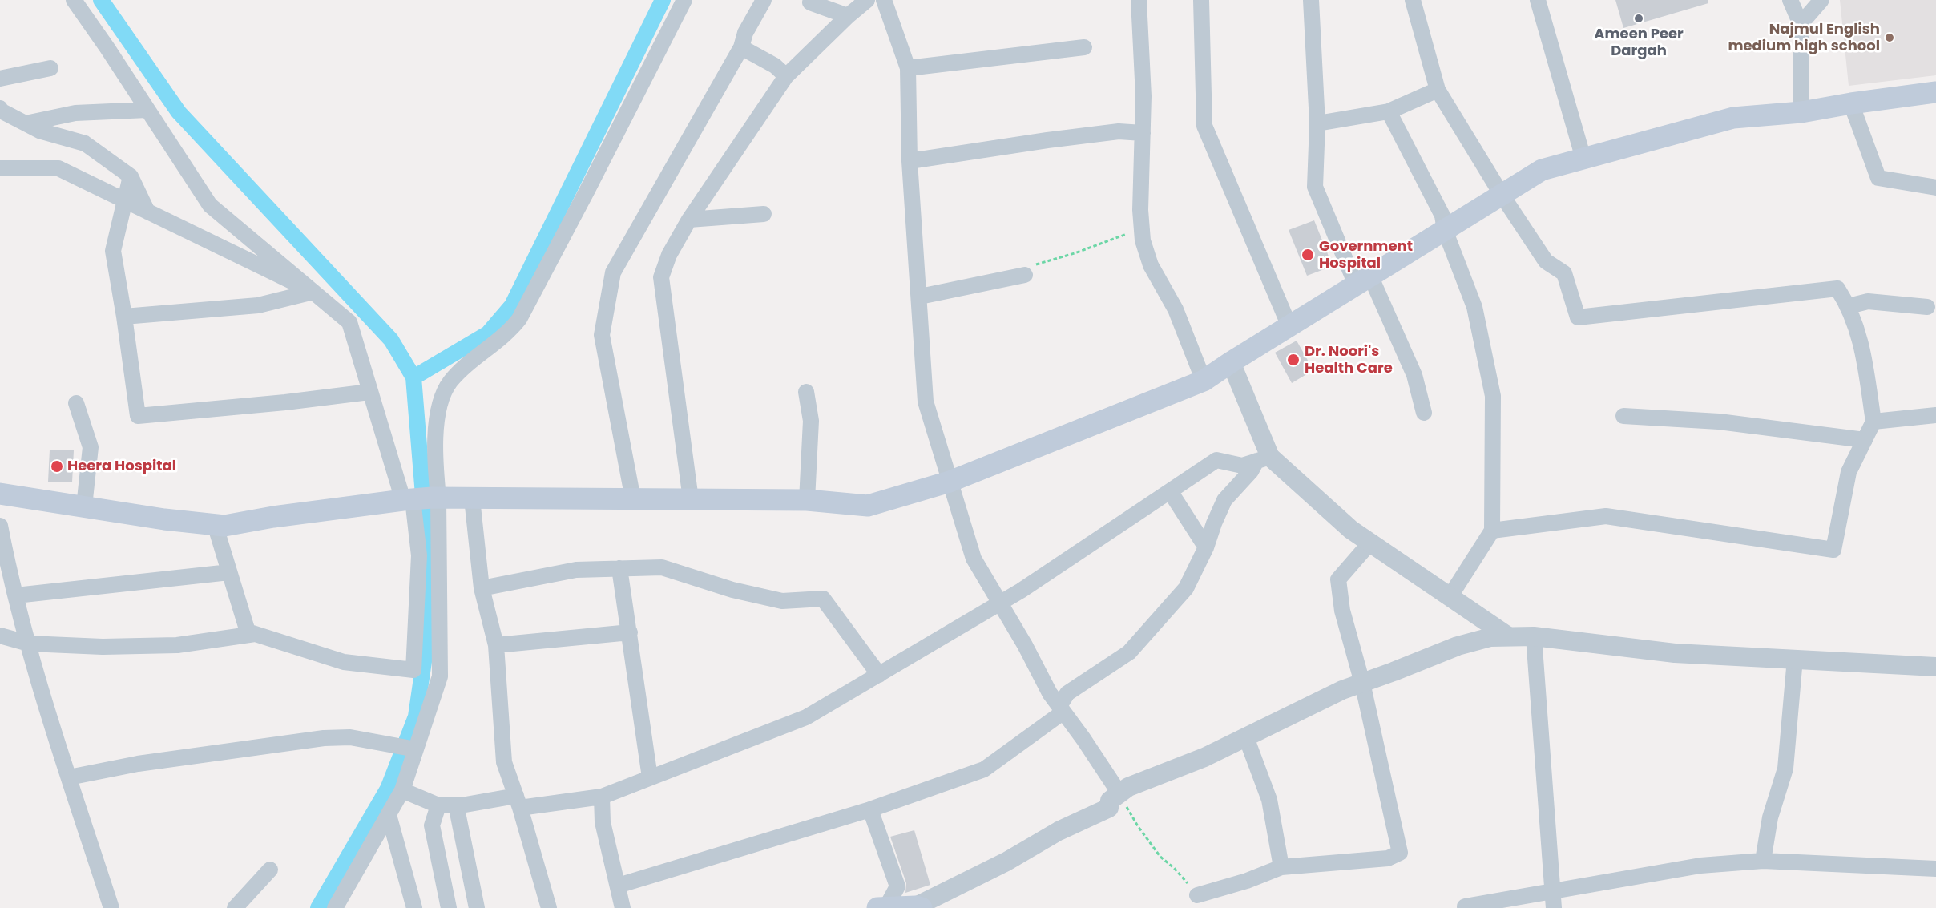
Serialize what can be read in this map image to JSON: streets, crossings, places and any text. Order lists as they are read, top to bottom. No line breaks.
{"places":["Ameen Peer Dargah","Najmul English medium high school","Government Hospital","Dr. Noori's Health Care","Heera Hospital"]}
